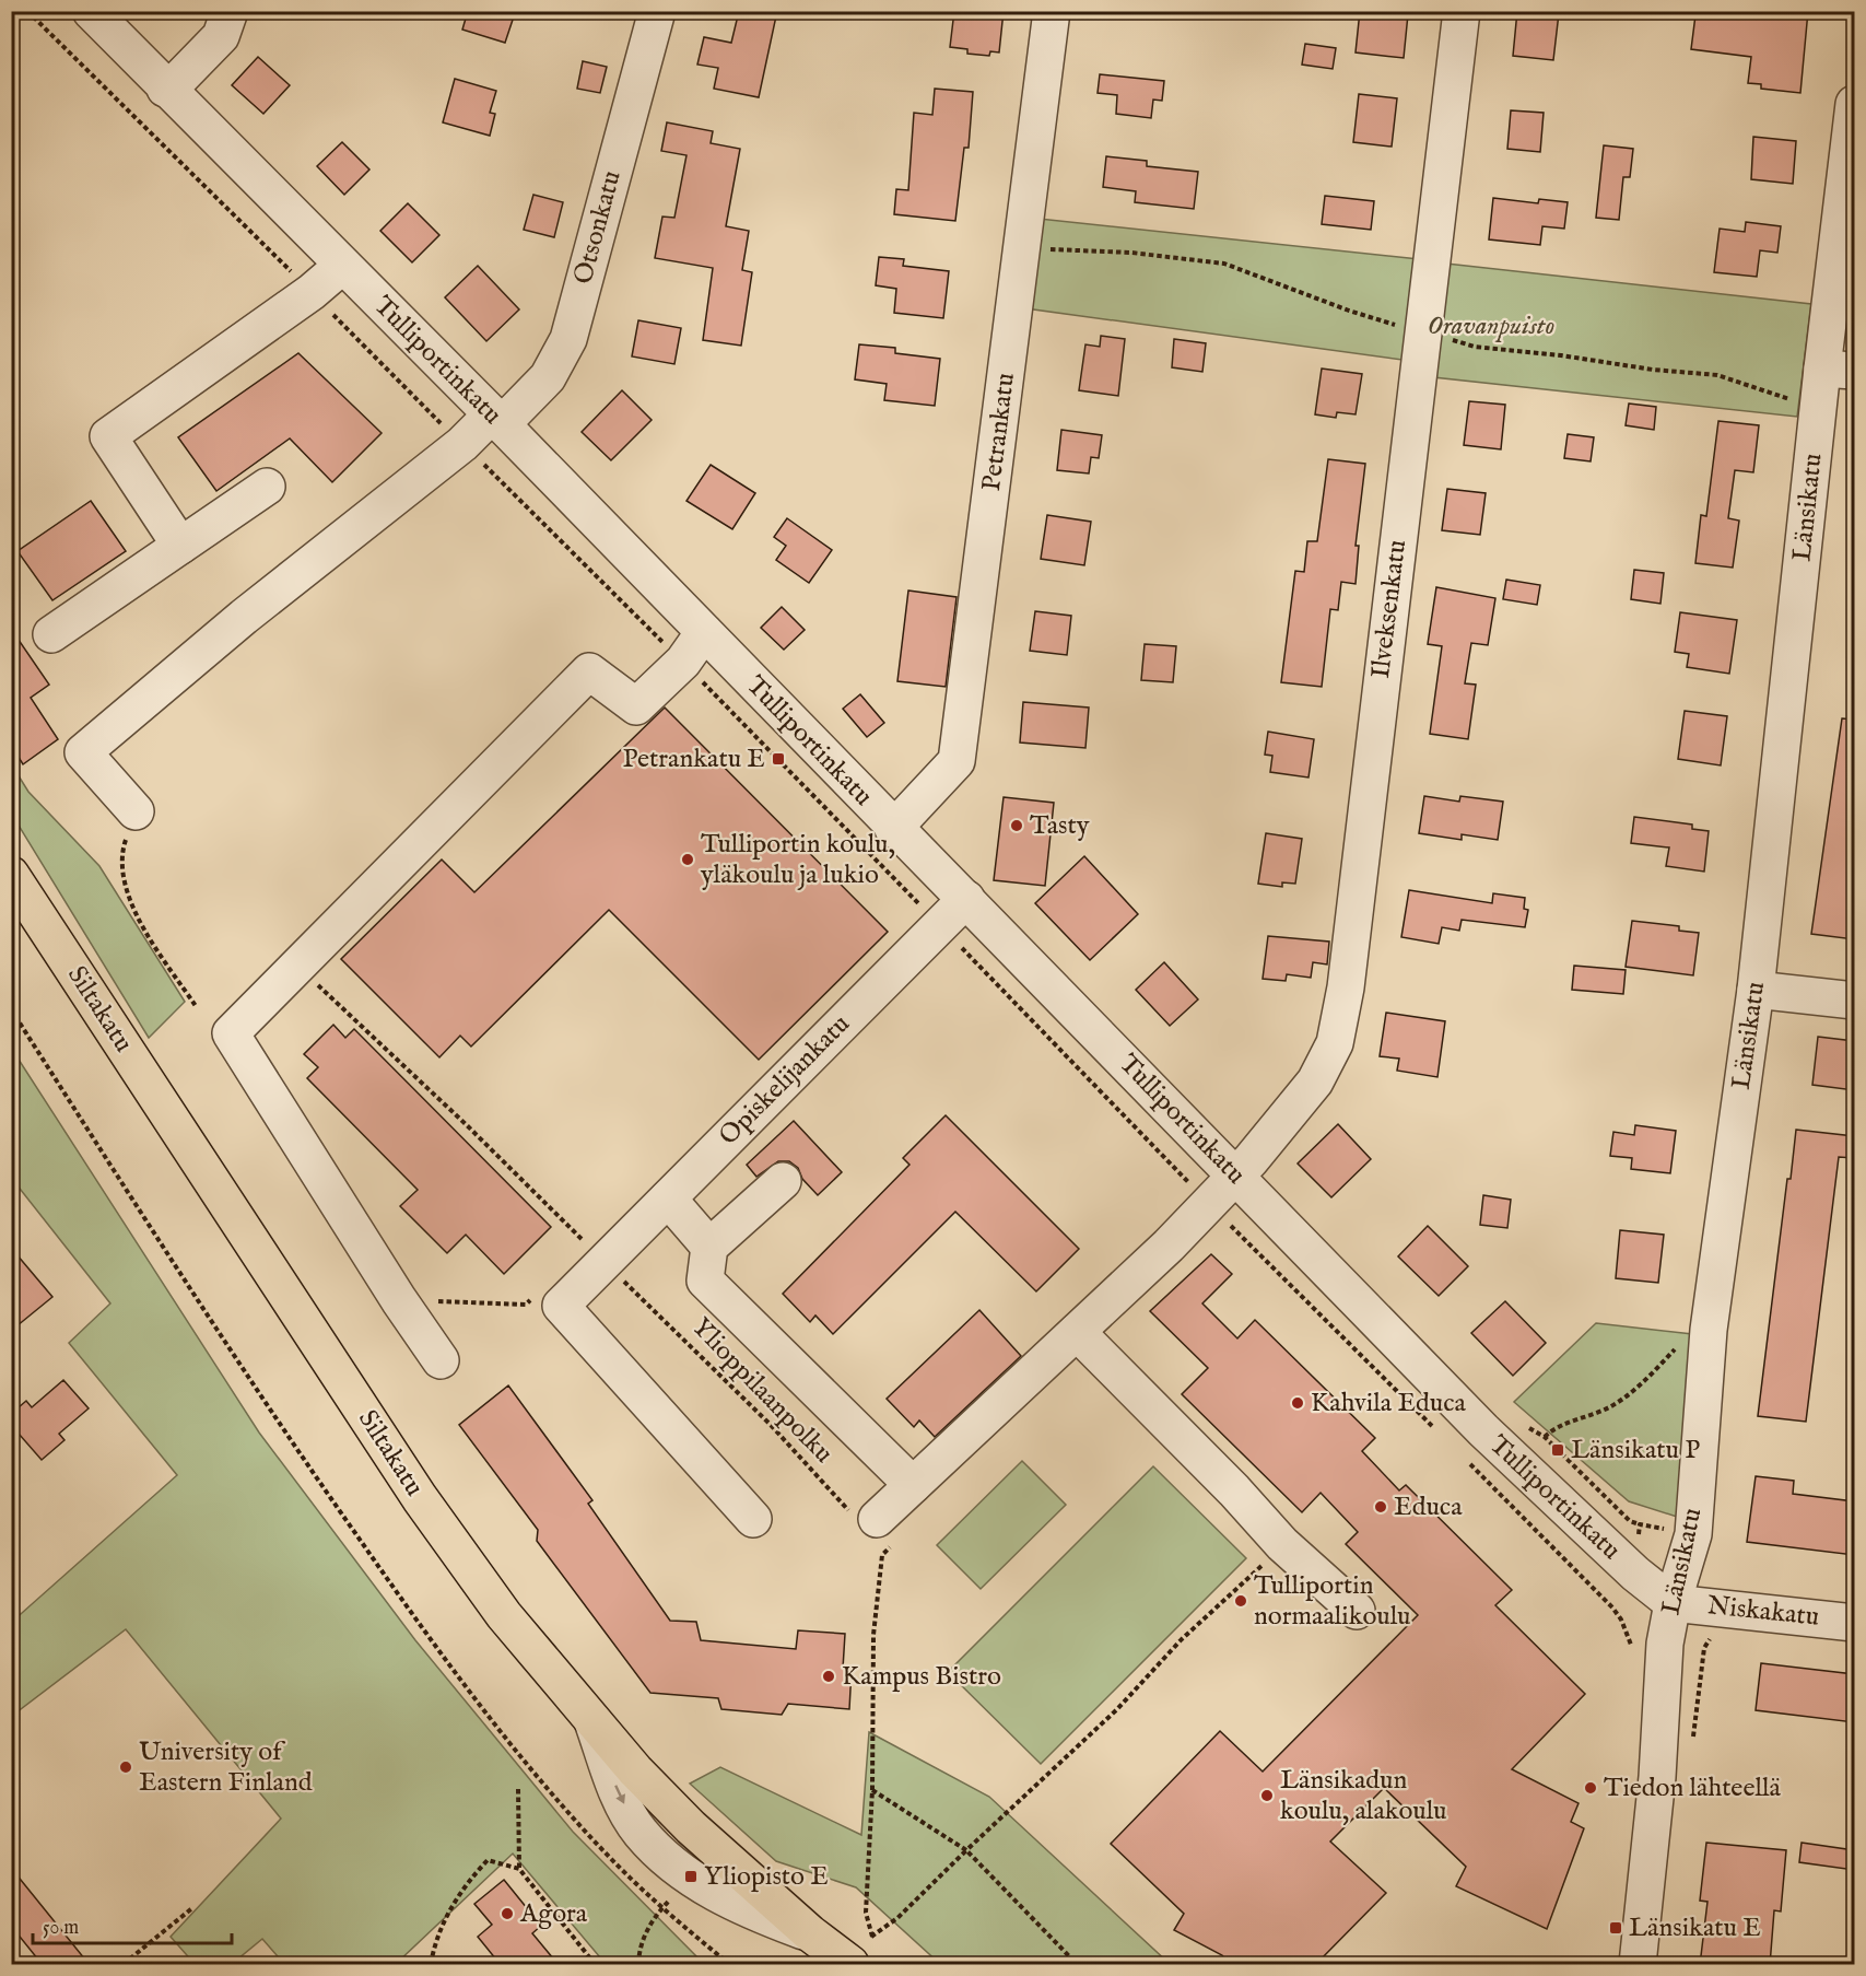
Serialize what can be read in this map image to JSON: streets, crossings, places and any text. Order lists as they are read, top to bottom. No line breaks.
{"streets":{"main road":["Siltakatu"],"street":["Otsonkatu","Tulliportinkatu","Petrankatu","Länsikatu","Ilveksenkatu","Opiskelijankatu","Niskakatu"],"path":["Ylioppilaanpolku"]},"crossings":[["Otsonkatu","Tulliportinkatu"],["Tulliportinkatu","Petrankatu"],["Tulliportinkatu","Länsikatu"],["Tulliportinkatu","Ilveksenkatu"],["Tulliportinkatu","Opiskelijankatu"],["Tulliportinkatu","Niskakatu"],["Länsikatu","Niskakatu"],["Ilveksenkatu","Ylioppilaanpolku"],["Opiskelijankatu","Ylioppilaanpolku"]],"parks":["Oravanpuisto"],"places":{"transit":["Petrankatu E","Länsikatu P","Yliopisto E","Länsikatu E"],"other":["Tasty","Tulliportin koulu, yläkoulu ja lukio","Kahvila Educa","Educa","Tulliportin normaalikoulu","Kampus Bistro","University of Eastern Finland","Tiedon lähteellä","Länsikadun koulu, alakoulu","Agora"]},"scale_bar":"50 m"}
